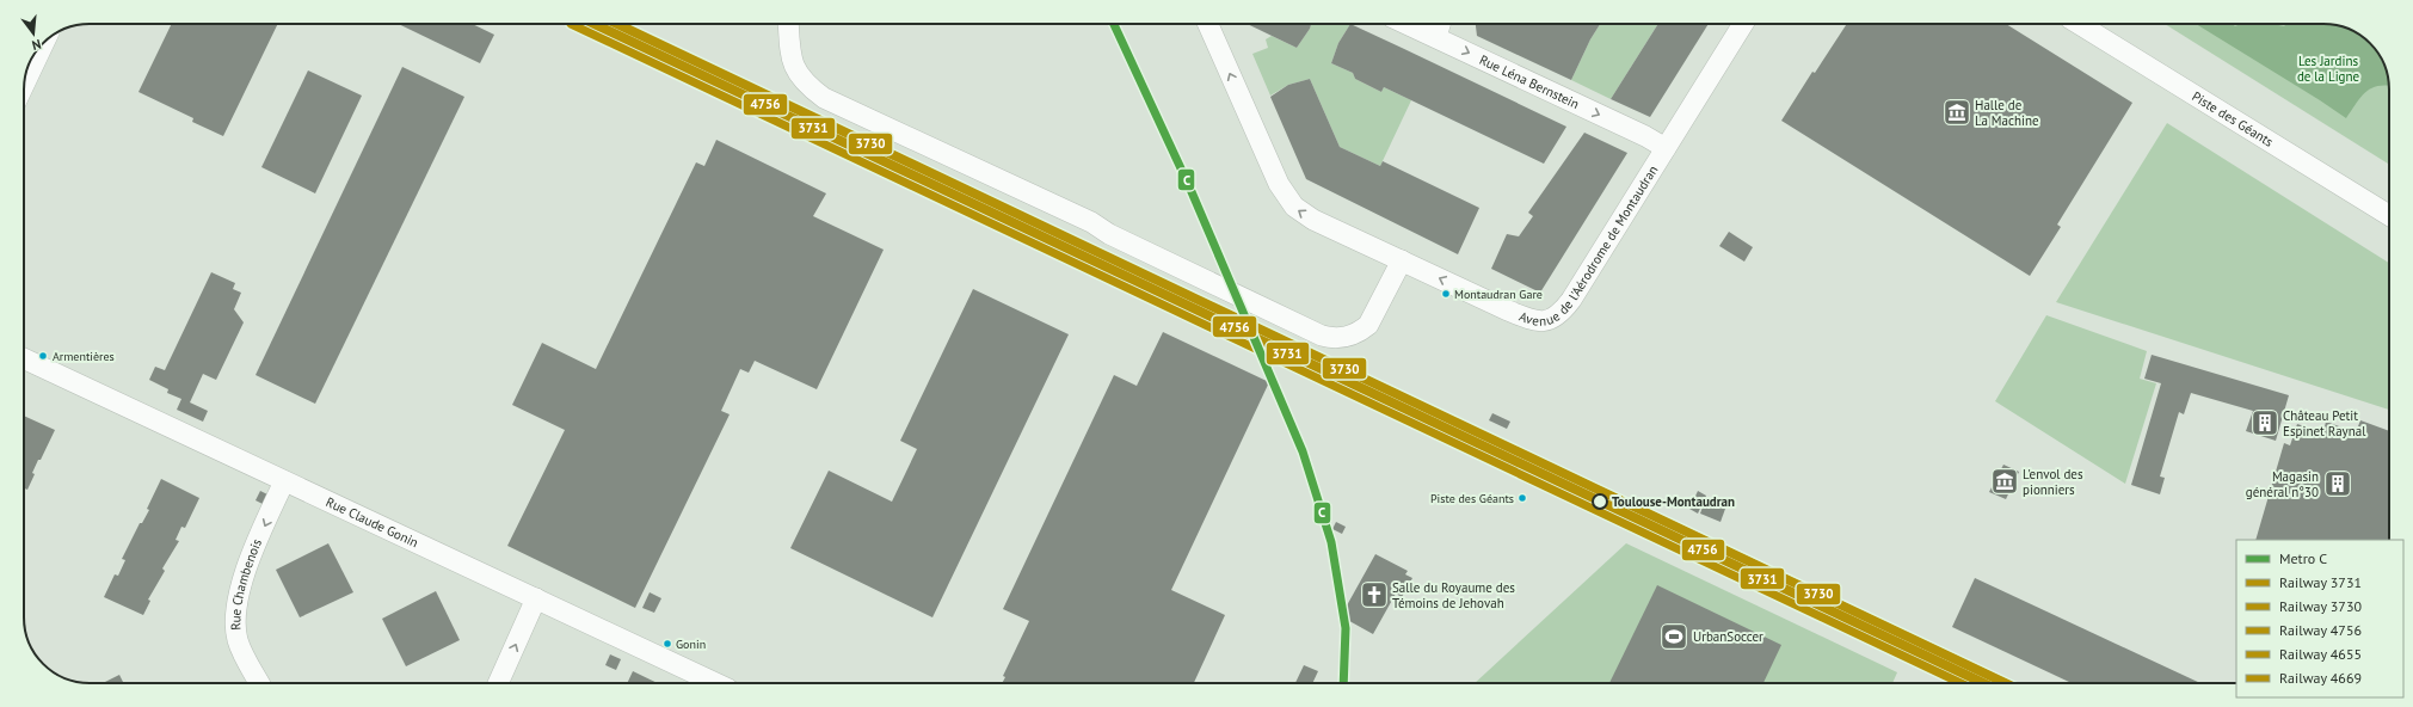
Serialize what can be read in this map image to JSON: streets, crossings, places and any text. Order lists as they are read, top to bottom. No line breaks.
{"streets":{"street":["Rue Léna Bernstein","Piste des Géants","Avenue de l'Aérodrome de Montaudran","Rue Claude Gonin","Rue Chambenois"]},"crossings":[["Rue Léna Bernstein","Avenue de l'Aérodrome de Montaudran"],["Rue Claude Gonin","Rue Chambenois"]],"one_way":["Rue Léna Bernstein","Rue Chambenois"],"parks":["Les Jardins de la Ligne"],"places":{"museum":["Halle de La Machine","L'envol des pionniers"],"other":["Montaudran Gare","Armentières","Piste des Géants","Toulouse-Montaudran","Gonin"],"building":["Château Petit Espinet Raynal","Magasin général n°30"],"church":["Salle du Royaume des Témoins de Jehovah"],"sports":["UrbanSoccer"]},"lines":["metro line C","rail line 3731","rail line 3730","rail line 4756","rail line 4655","rail line 4669"],"legend":["Metro C","Railway 3731","Railway 3730","Railway 4756","Railway 4655","Railway 4669"],"north":"bottom"}
